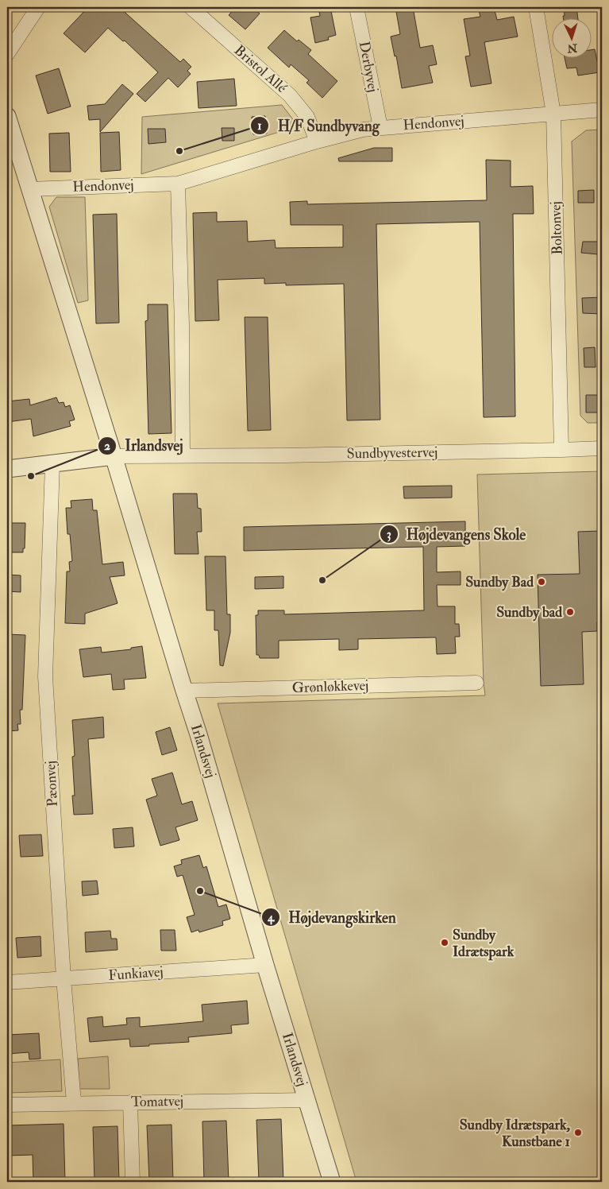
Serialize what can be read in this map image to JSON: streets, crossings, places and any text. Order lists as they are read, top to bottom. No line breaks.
{"streets":{"street":["Derbyvej","Bristol Allé","Hendonvej","Boltonvej","Sundbyvestervej","Grønløkkevej","Irlandsvej","Pæonvej","Funkiavej","Tomatvej"]},"crossings":[["Derbyvej","Hendonvej"],["Bristol Allé","Hendonvej"],["Hendonvej","Boltonvej"],["Hendonvej","Irlandsvej"],["Boltonvej","Sundbyvestervej"],["Sundbyvestervej","Irlandsvej"],["Sundbyvestervej","Pæonvej"],["Grønløkkevej","Irlandsvej"],["Irlandsvej","Funkiavej"],["Irlandsvej","Tomatvej"],["Pæonvej","Funkiavej"],["Pæonvej","Tomatvej"]],"places":["H/F Sundbyvang","Irlandsvej","Højdevangens Skole","Sundby Bad","Sundby bad","Højdevangskirken","Sundby Idrætspark","Sundby Idrætspark, Kunstbane 1"],"north":"bottom"}
